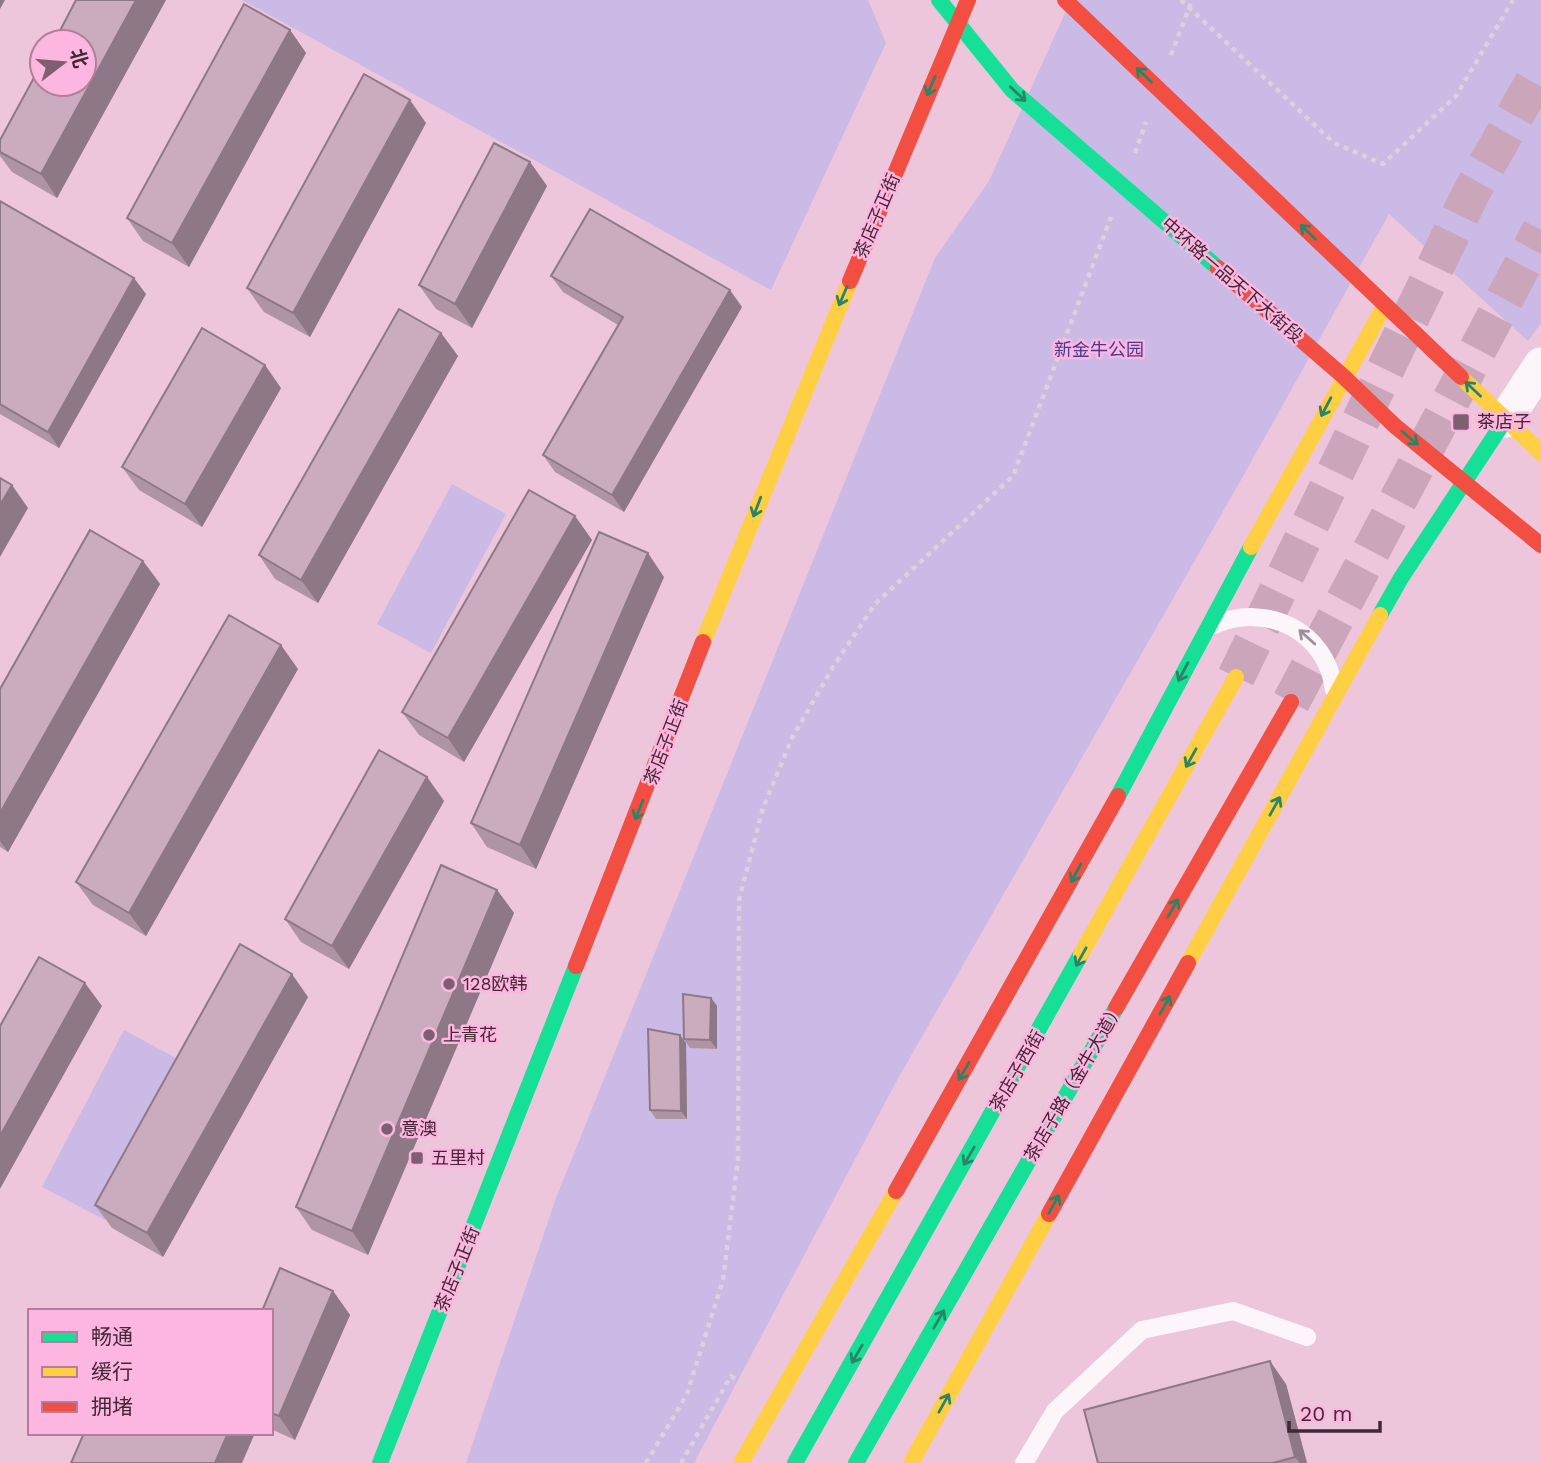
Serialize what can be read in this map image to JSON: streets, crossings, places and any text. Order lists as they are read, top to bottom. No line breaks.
{"streets":{"main road":["茶店子正街","中环路一品天下大街段","茶店子西街","茶店子路（金牛大道）"]},"crossings":[["茶店子正街","中环路一品天下大街段"]],"one_way":["茶店子正街"],"parks":["新金牛公园"],"places":{"transit":["茶店子","五里村"],"other":["128欧韩","上青花","意澳"]},"legend":["畅通","缓行","拥堵"],"scale_bar":"20 m","north":"right"}
